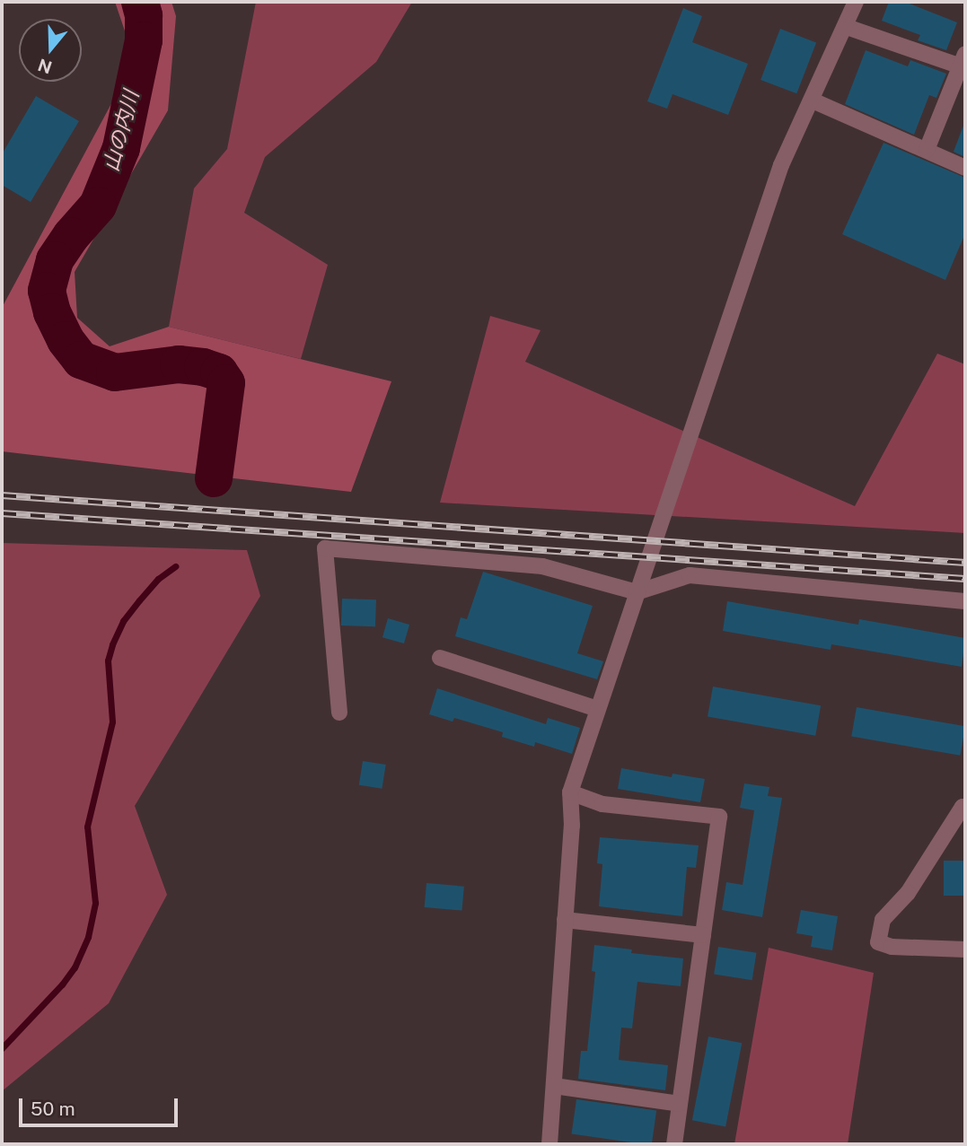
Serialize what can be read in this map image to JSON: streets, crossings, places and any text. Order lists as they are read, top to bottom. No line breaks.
{"water":["山の内川"],"scale_bar":"50 m","north":"bottom"}
